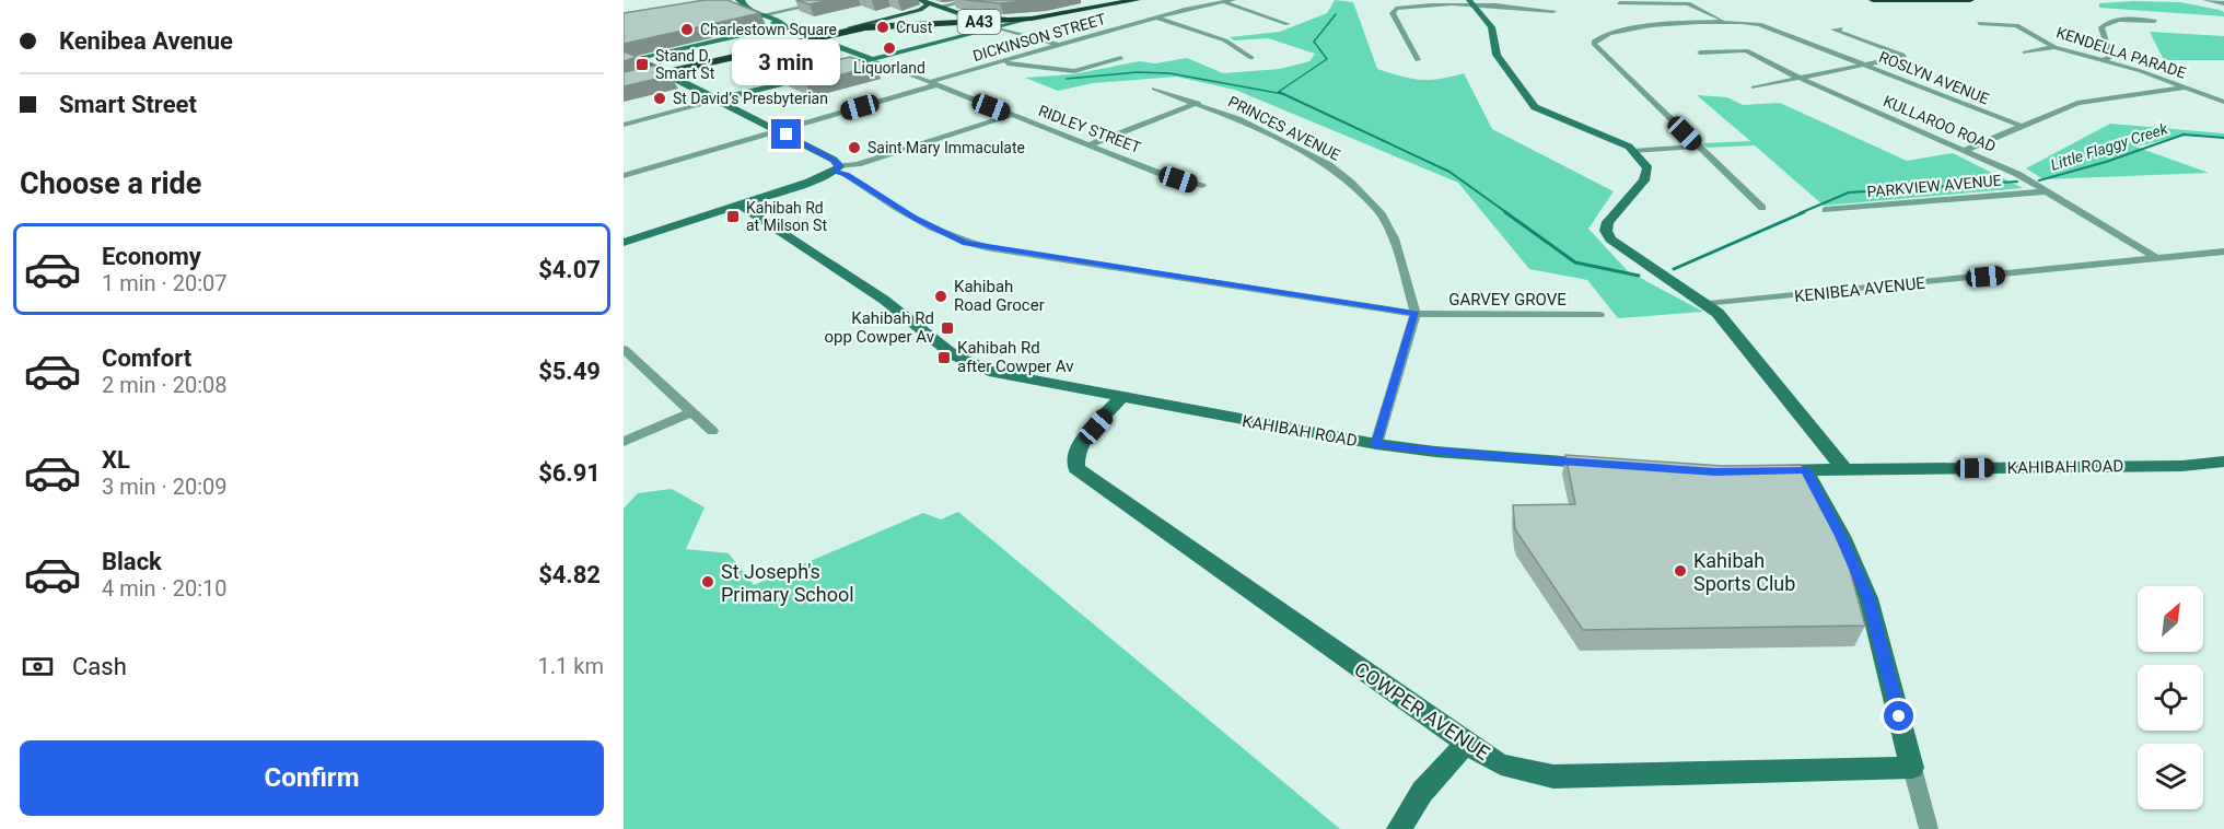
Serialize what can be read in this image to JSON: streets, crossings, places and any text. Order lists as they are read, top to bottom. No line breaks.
{"streets":{"highway":["A43"],"street":["DICKINSON STREET","KENDELLA PARADE","ROSLYN AVENUE","KULLAROO ROAD","PRINCES AVENUE","RIDLEY STREET","PARKVIEW AVENUE","KENIBEA AVENUE","GARVEY GROVE","KAHIBAH ROAD","COWPER AVENUE"]},"crossings":[["A43","RIDLEY STREET"],["DICKINSON STREET","RIDLEY STREET"],["KULLAROO ROAD","PARKVIEW AVENUE"],["KULLAROO ROAD","KENIBEA AVENUE"],["PRINCES AVENUE","GARVEY GROVE"],["KAHIBAH ROAD","COWPER AVENUE"]],"water":["Little Flaggy Creek"],"places":{"other":["Crust","Charlestown Square","Liquorland","St David’s Presbyterian","Saint Mary Immaculate","Kahibah Road Grocer","Kahibah Sports Club","St Joseph's Primary School"],"transit":["Stand D, Smart St","Kahibah Rd at Milson St","Kahibah Rd opp Cowper Av","Kahibah Rd after Cowper Av"]},"north":"top right","page":{"banner":["Kenibea Avenue","Smart Street"],"bubble":"3 min","heading":"Choose a ride","list":[{"name":"Economy","note":"1 min · 20:07","value":"$4.07"},{"name":"Comfort","note":"2 min · 20:08","value":"$5.49"},{"name":"XL","note":"3 min · 20:09","value":"$6.91"},{"name":"Black","note":"4 min · 20:10","value":"$4.82"}],"pay":["Cash","1.1 km"],"buttons":"Confirm"}}
